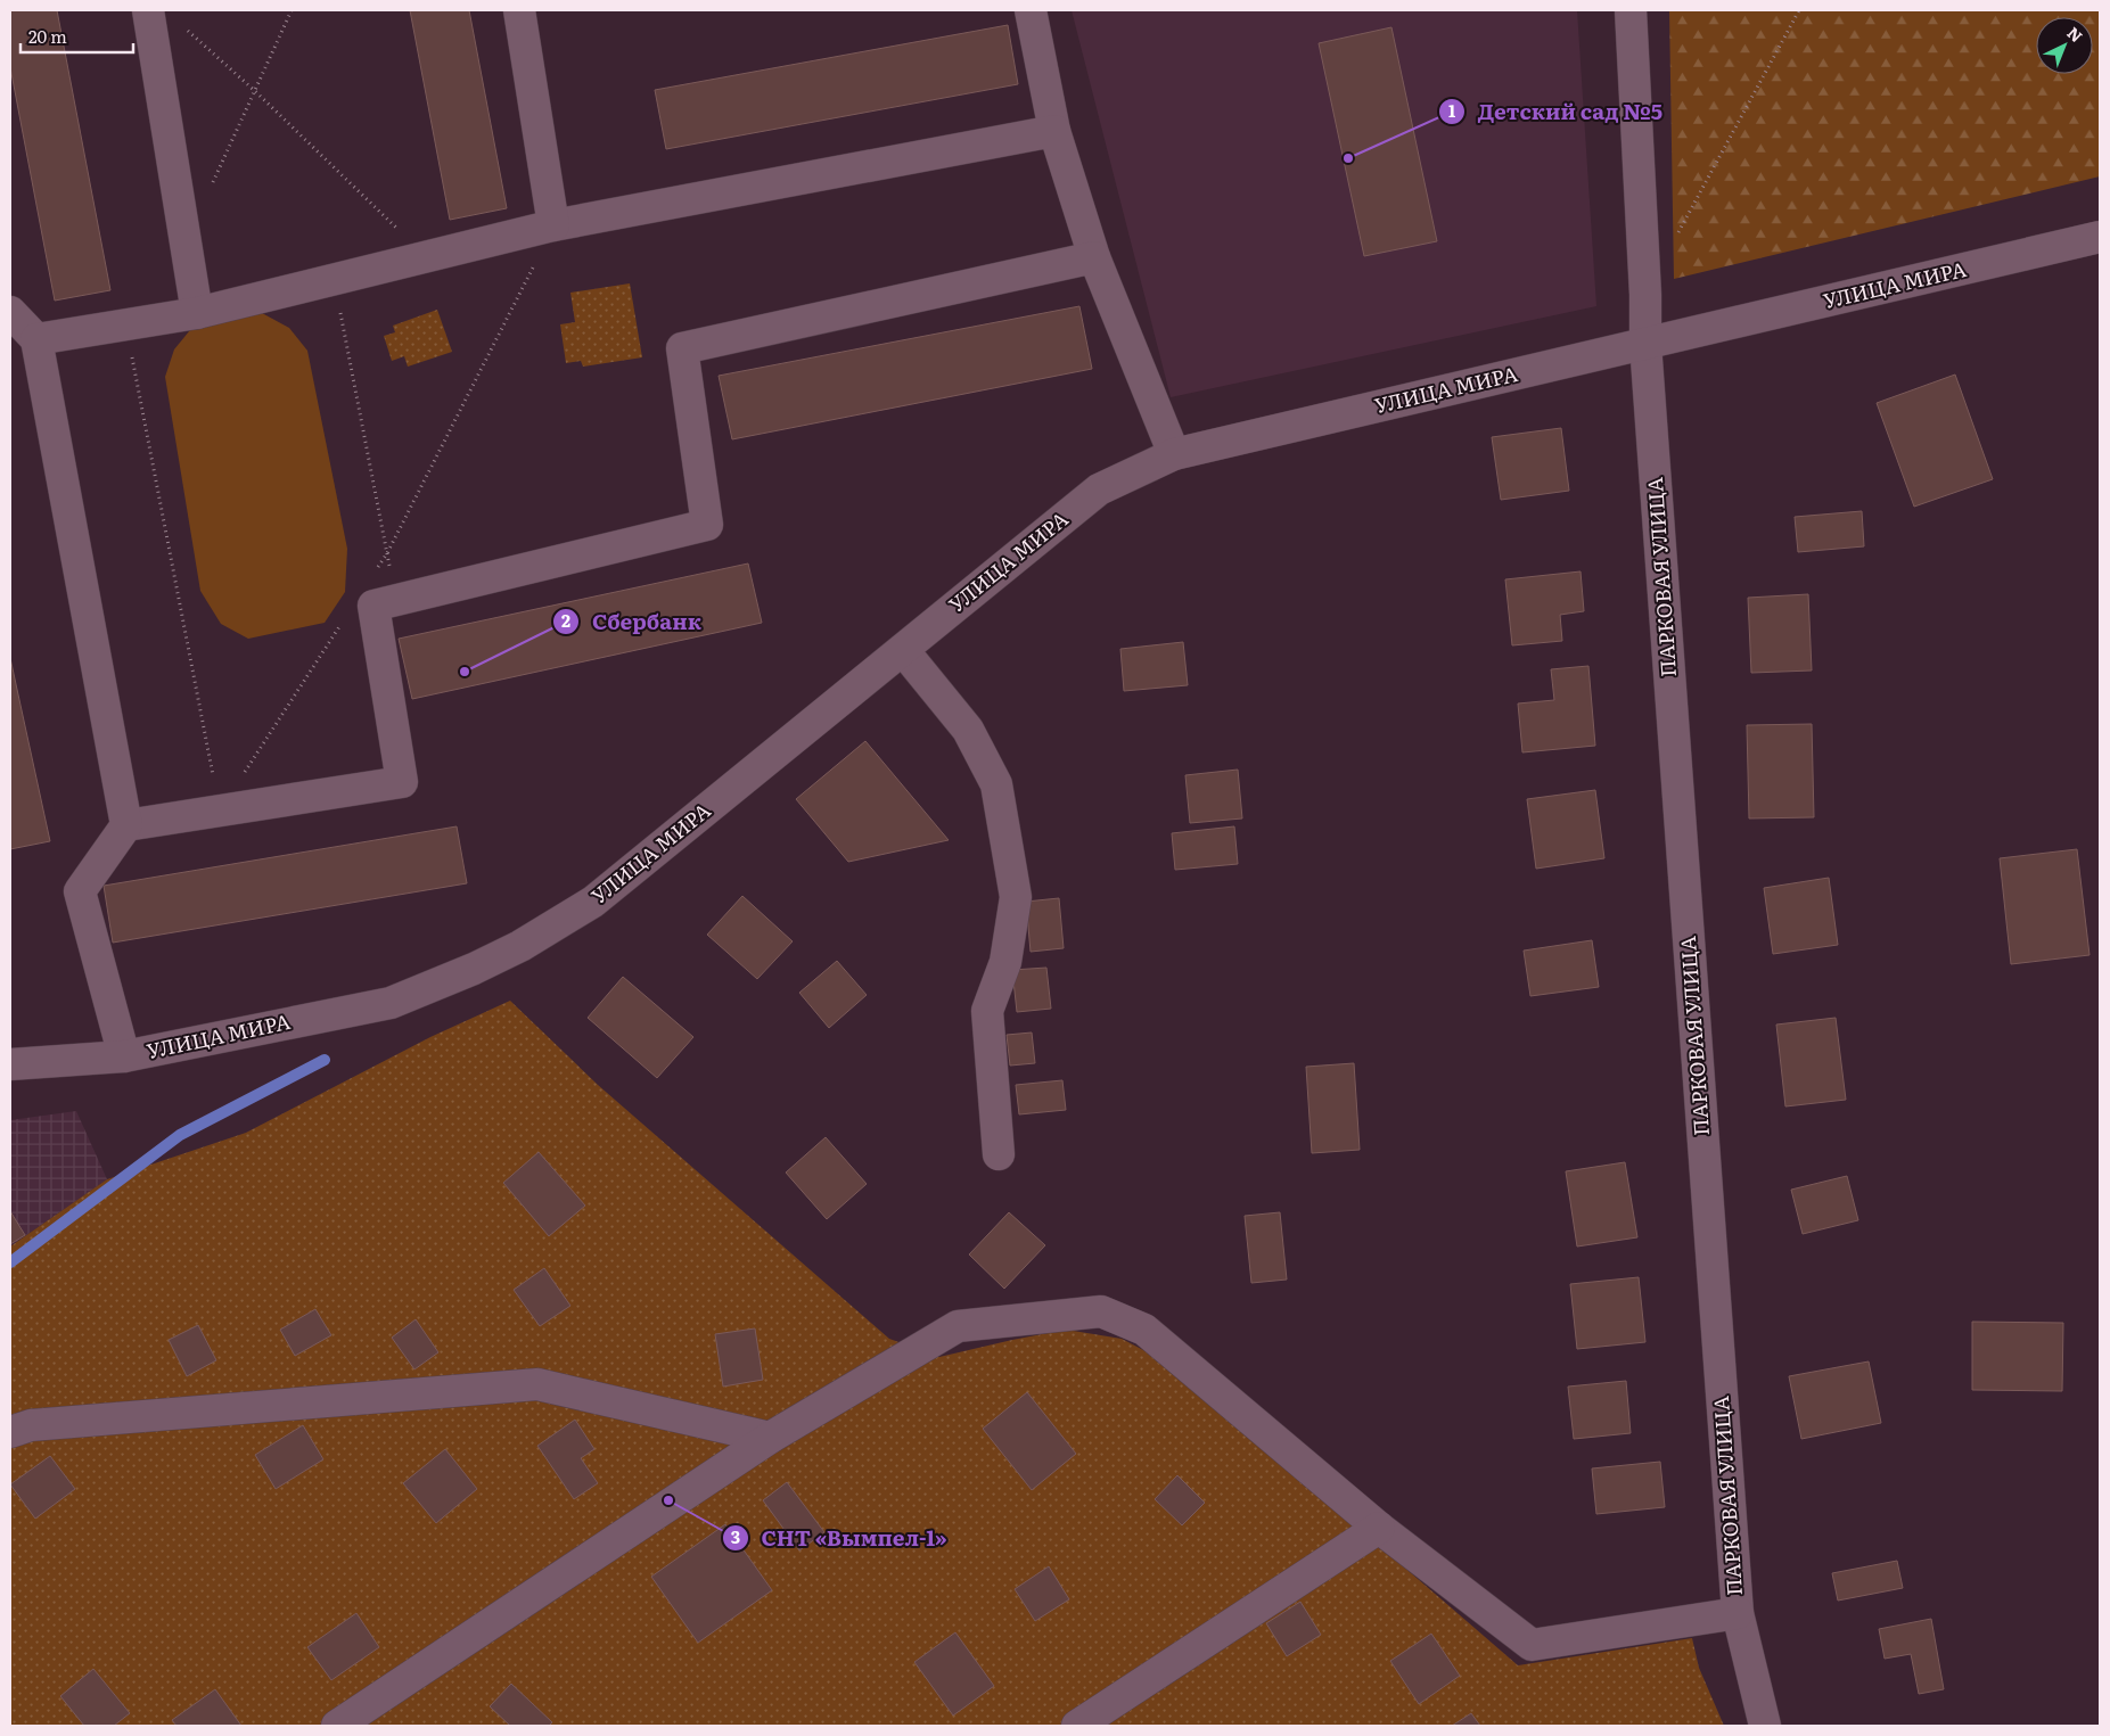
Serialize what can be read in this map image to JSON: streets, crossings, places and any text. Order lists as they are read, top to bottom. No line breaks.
{"streets":{"street":["УЛИЦА МИРА","ПАРКОВАЯ УЛИЦА"]},"crossings":[["УЛИЦА МИРА","ПАРКОВАЯ УЛИЦА"]],"places":["Детский сад №5","Сбербанк","СНТ «Вымпел-1»"],"scale_bar":"20 m","north":"top right"}
